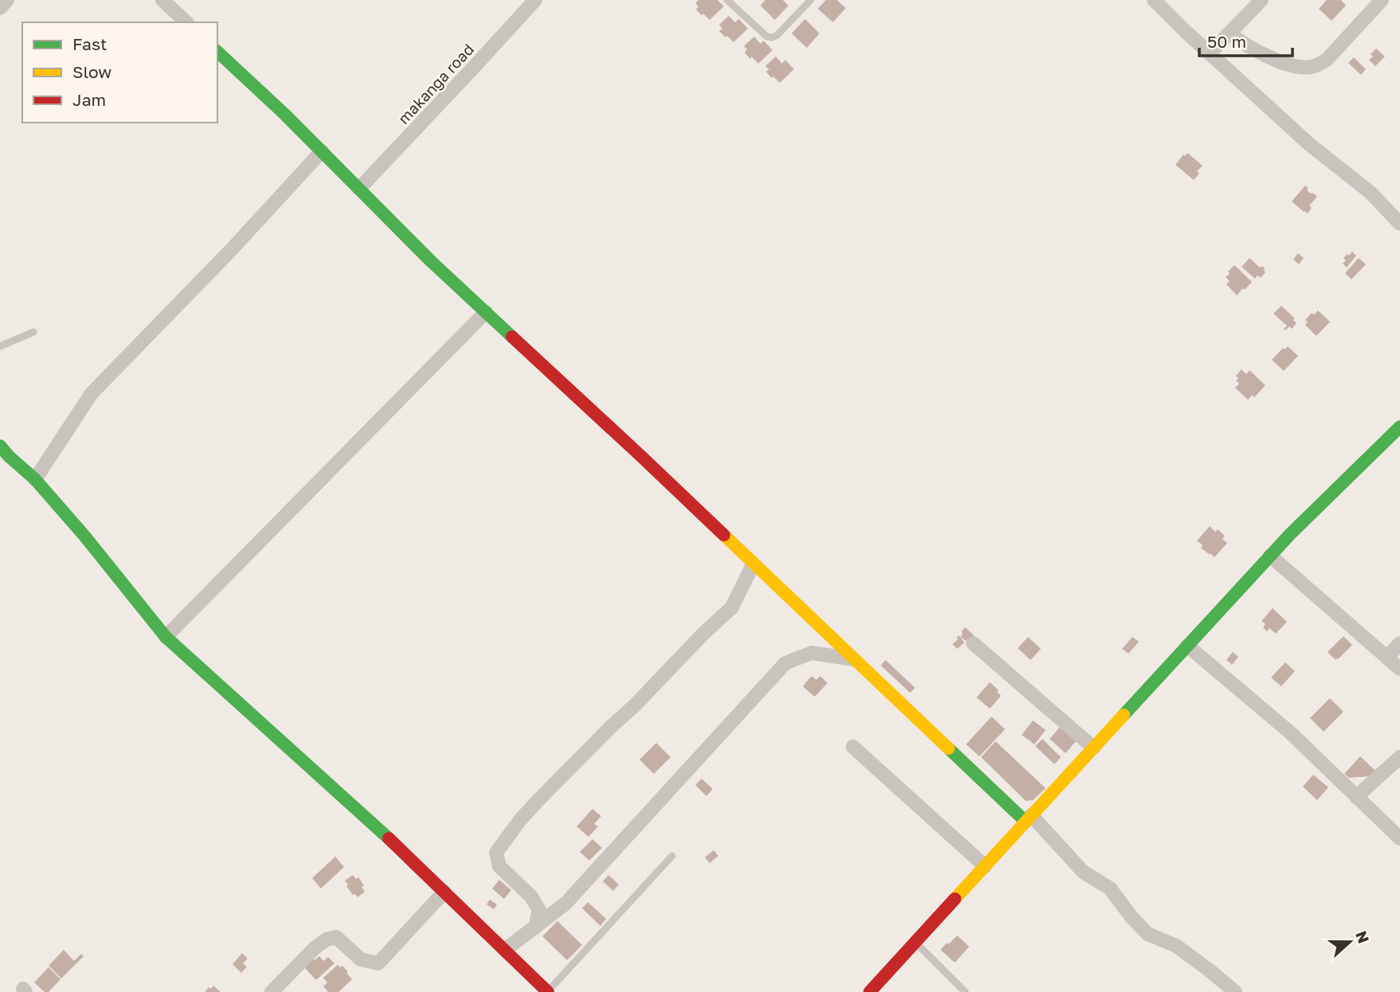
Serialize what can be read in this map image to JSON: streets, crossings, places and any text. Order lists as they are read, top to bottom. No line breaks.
{"streets":{"street":["makanga road"]},"legend":["Fast","Slow","Jam"],"scale_bar":"50 m","north":"right"}
